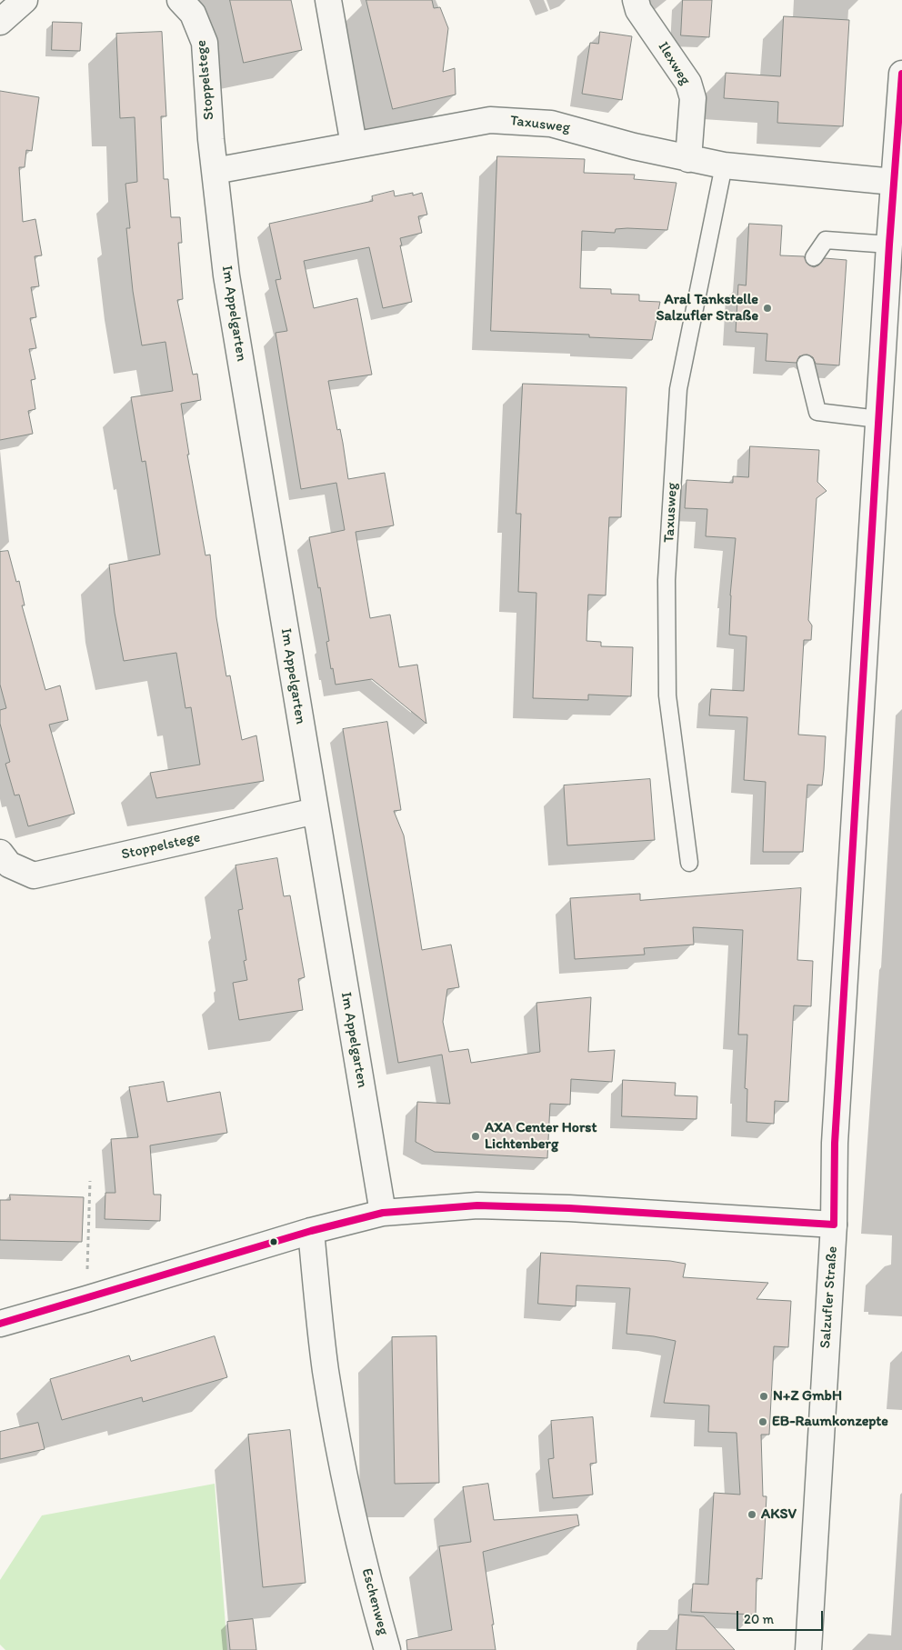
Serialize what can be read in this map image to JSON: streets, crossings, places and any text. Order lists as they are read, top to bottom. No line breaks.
{"streets":{"street":["Ilexweg","Stoppelstege","Taxusweg","Im Appelgarten","Salzufler Straße","Eschenweg"]},"crossings":[["Ilexweg","Taxusweg"],["Stoppelstege","Im Appelgarten"],["Taxusweg","Im Appelgarten"],["Taxusweg","Salzufler Straße"]],"places":["Aral Tankstelle Salzufler Straße","AXA Center Horst Lichtenberg","N+Z GmbH","EB-Raumkonzepte","AKSV"],"scale_bar":"20 m"}
